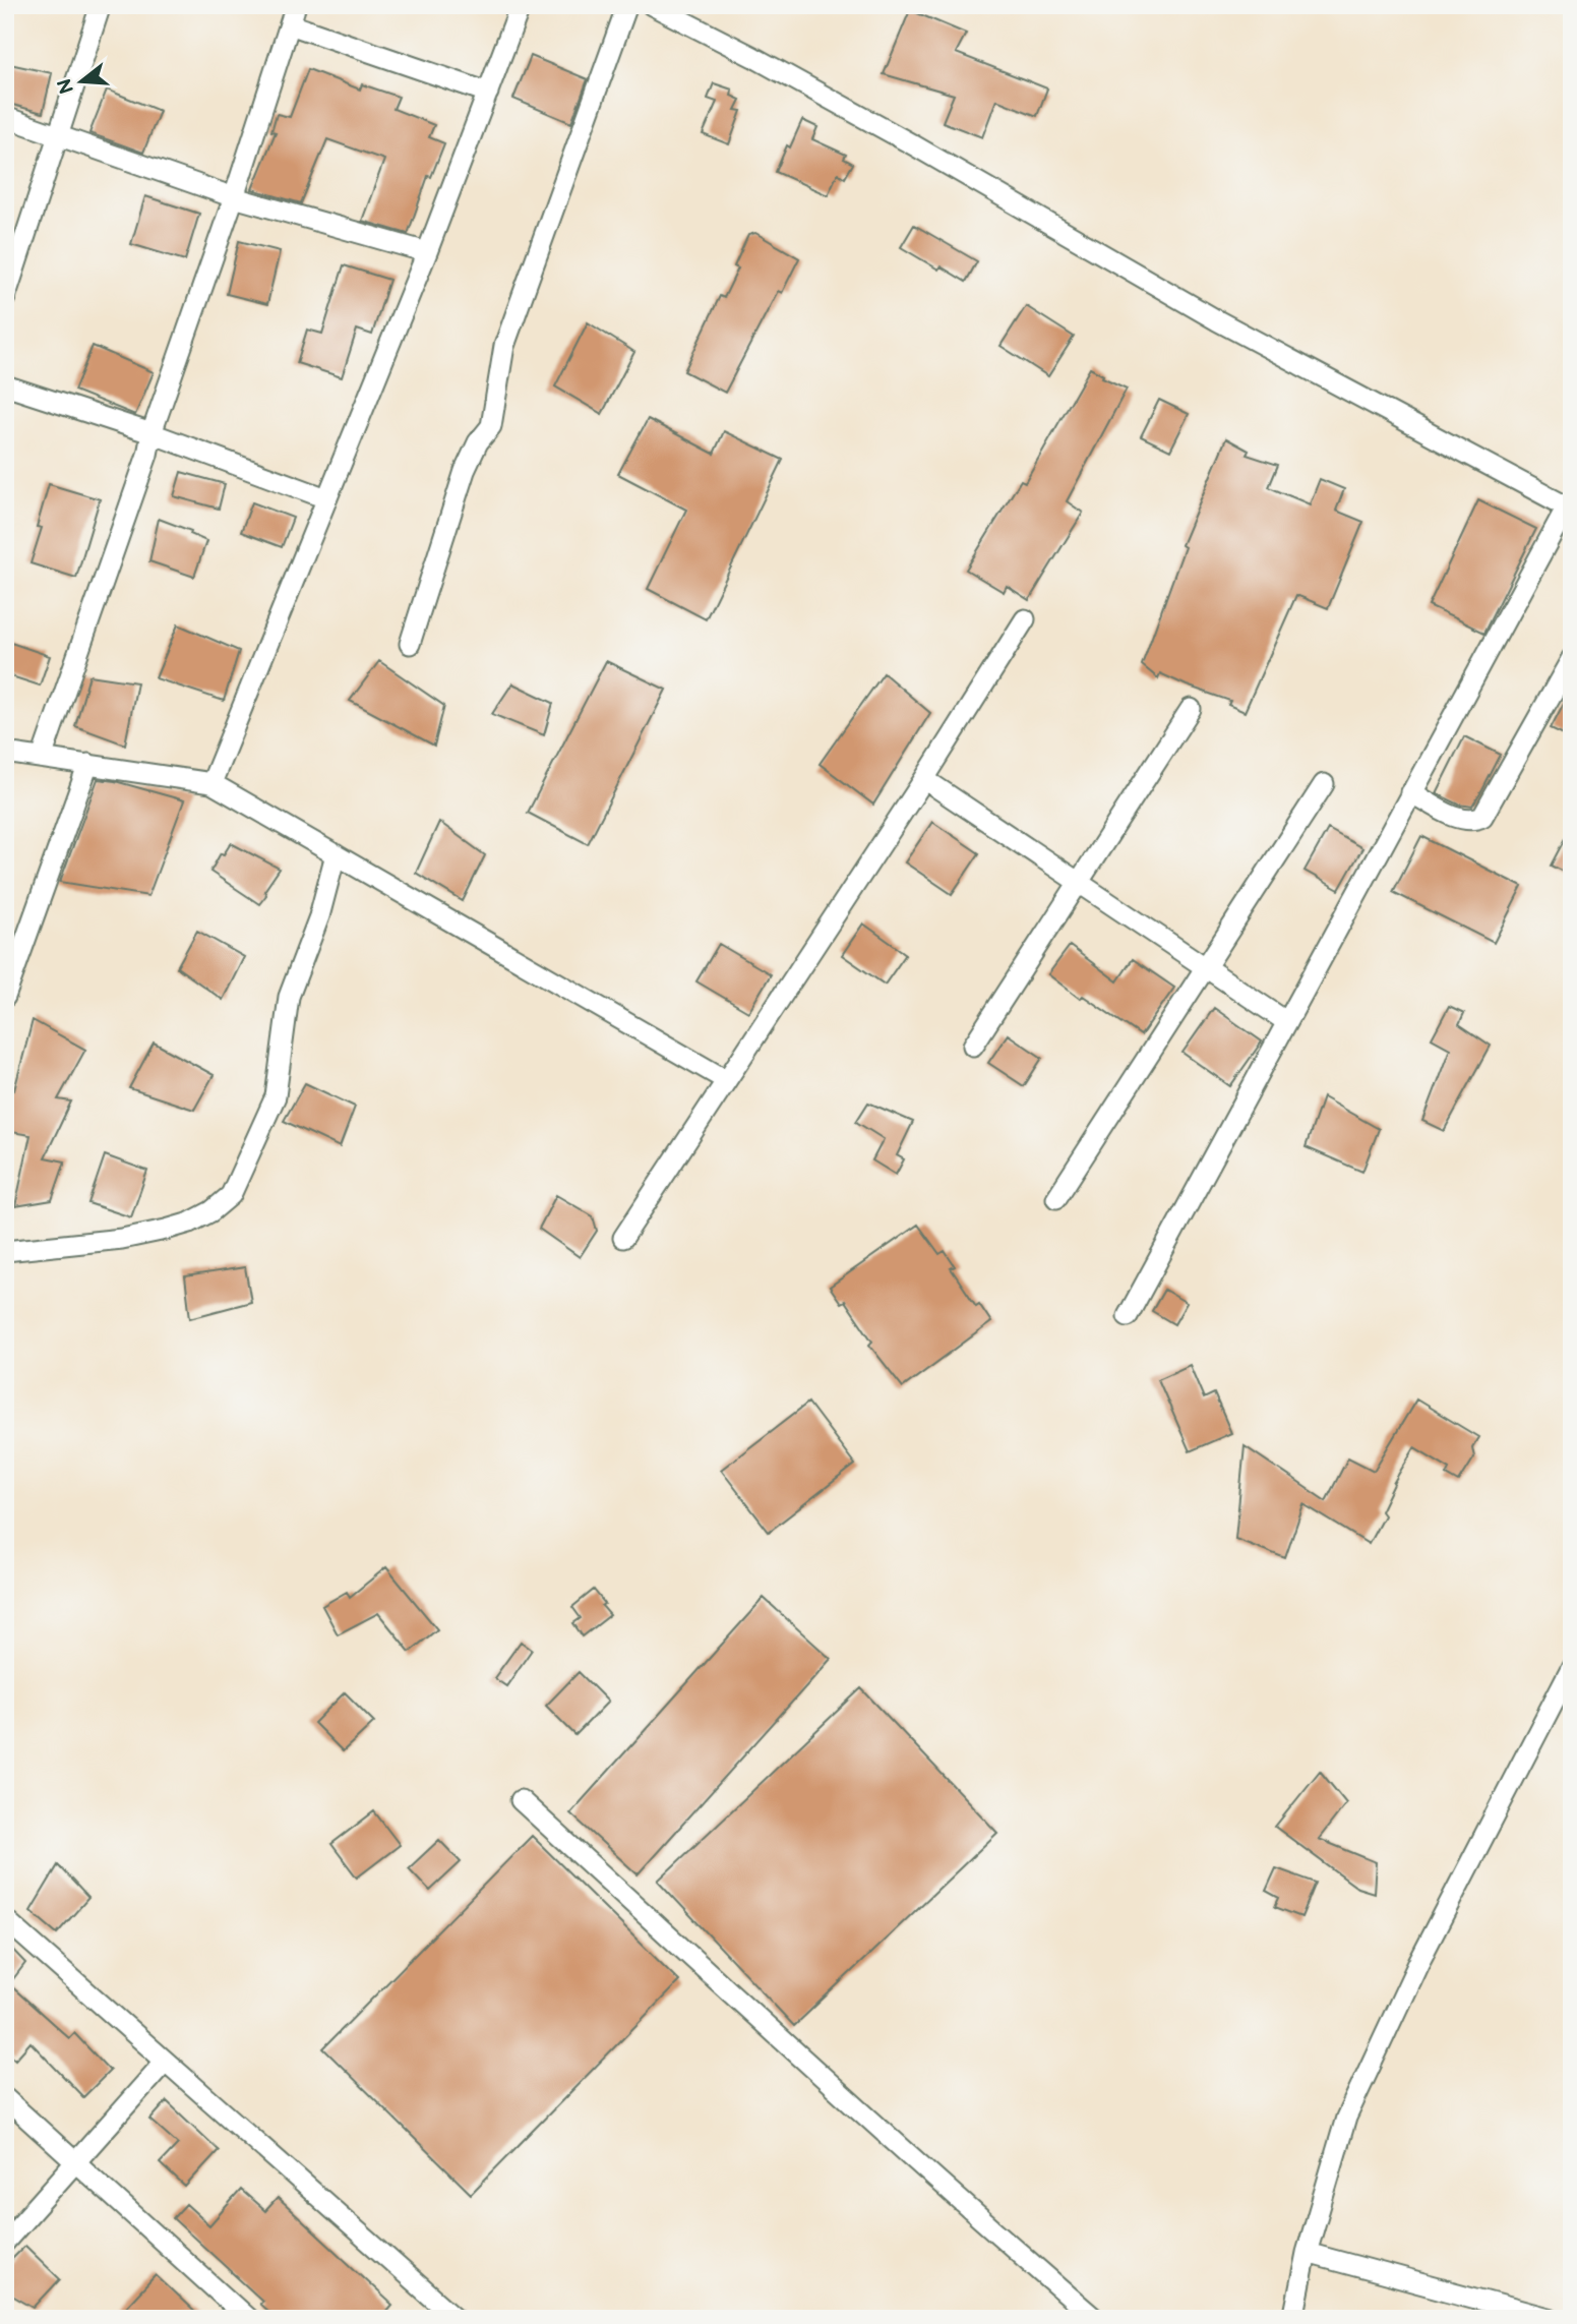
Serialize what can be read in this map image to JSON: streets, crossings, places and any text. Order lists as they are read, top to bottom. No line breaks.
{"north":"left"}
